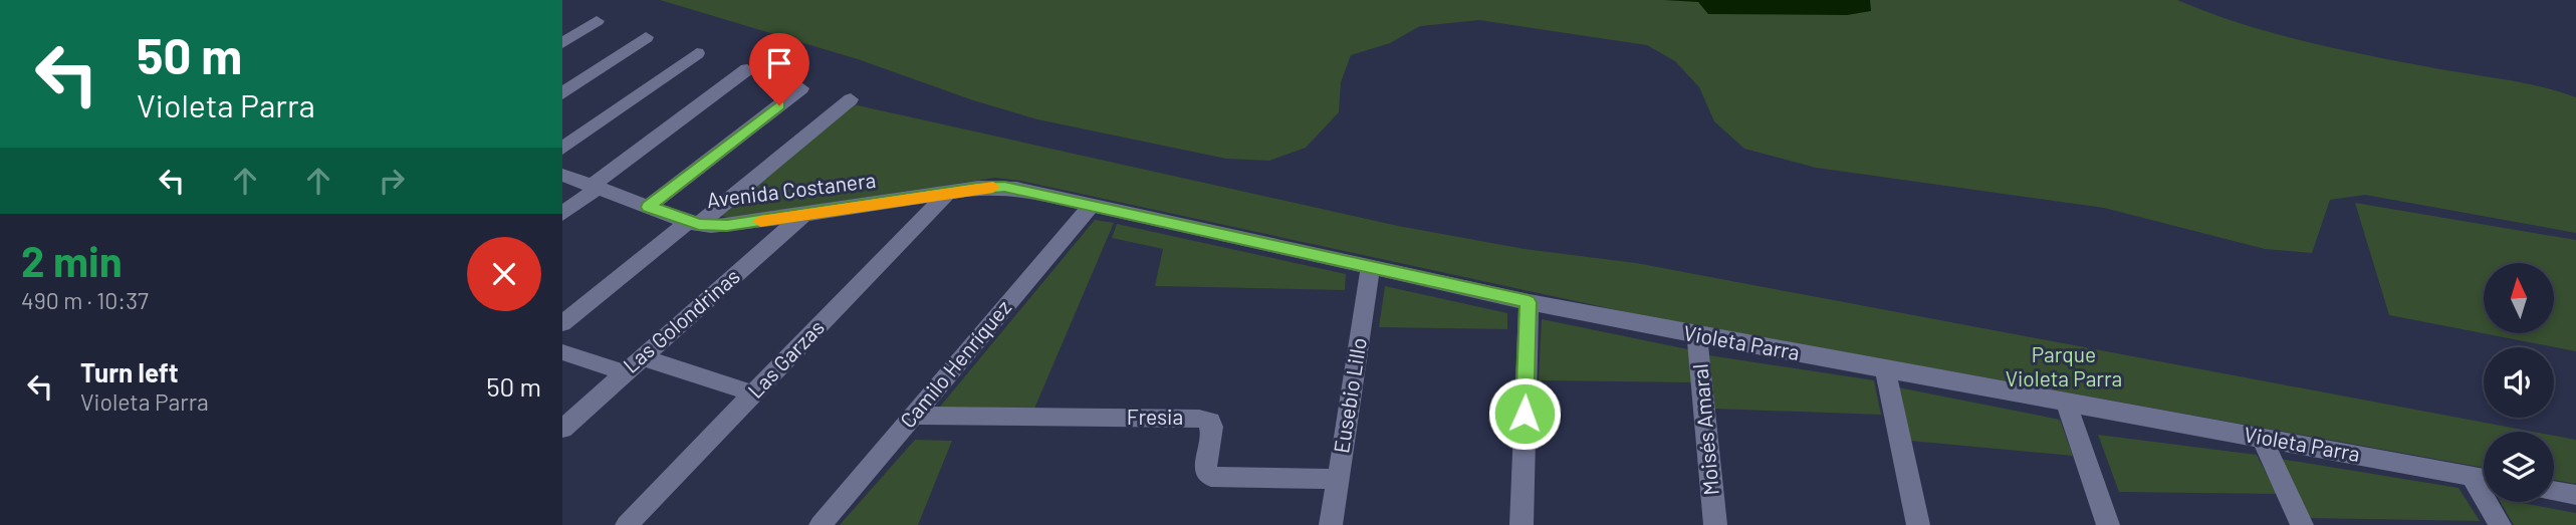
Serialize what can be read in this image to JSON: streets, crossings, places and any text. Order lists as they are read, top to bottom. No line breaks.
{"streets":{"street":["Avenida Costanera","Las Golondrinas","Violeta Parra","Las Garzas","Camilo Henríquez","Eusebio Lillo","Fresia","Moisés Amaral"]},"crossings":[["Avenida Costanera","Las Golondrinas"],["Avenida Costanera","Violeta Parra"],["Avenida Costanera","Las Garzas"],["Violeta Parra","Camilo Henríquez"],["Violeta Parra","Eusebio Lillo"],["Violeta Parra","Moisés Amaral"],["Camilo Henríquez","Fresia"],["Eusebio Lillo","Fresia"]],"parks":["Parque Violeta Parra"],"north":"top","page":{"turn":["50 m","Violeta Parra"],"heading":["2 min","490 m · 10:37"],"list":[{"name":"Turn left","note":"Violeta Parra","value":"50 m"}]}}
